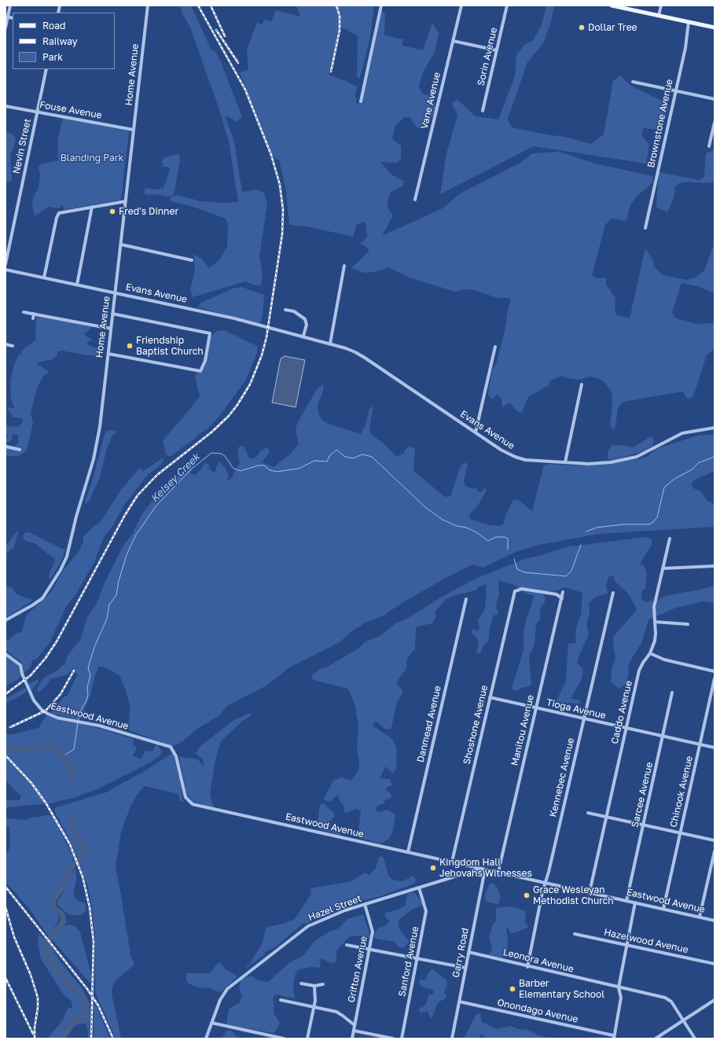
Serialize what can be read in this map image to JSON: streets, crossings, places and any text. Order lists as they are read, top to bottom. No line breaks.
{"streets":{"street":["Sorin Avenue","Home Avenue","Vane Avenue","Fouse Avenue","Brownstone Avenue","Nevin Street","Evans Avenue","Tioga Avenue","Caddo Avenue","Eastwood Avenue","Danmead Avenue","Shoshone Avenue","Manitou Avenue","Kennebec Avenue","Chinook Avenue","Sarcee Avenue","Hazel Street","Hazelwood Avenue","Garry Road","Leonora Avenue","Sanford Avenue","Grifton Avenue","Onondago Avenue"]},"crossings":[["Home Avenue","Fouse Avenue"],["Home Avenue","Evans Avenue"],["Fouse Avenue","Nevin Street"],["Tioga Avenue","Caddo Avenue"],["Tioga Avenue","Shoshone Avenue"],["Tioga Avenue","Manitou Avenue"],["Tioga Avenue","Kennebec Avenue"],["Tioga Avenue","Chinook Avenue"],["Tioga Avenue","Sarcee Avenue"],["Caddo Avenue","Eastwood Avenue"],["Eastwood Avenue","Danmead Avenue"],["Eastwood Avenue","Shoshone Avenue"],["Eastwood Avenue","Manitou Avenue"],["Eastwood Avenue","Kennebec Avenue"],["Eastwood Avenue","Chinook Avenue"],["Eastwood Avenue","Sarcee Avenue"],["Eastwood Avenue","Hazel Street"],["Eastwood Avenue","Garry Road"],["Shoshone Avenue","Manitou Avenue"],["Kennebec Avenue","Leonora Avenue"],["Hazel Street","Sanford Avenue"],["Hazel Street","Grifton Avenue"],["Garry Road","Leonora Avenue"],["Garry Road","Onondago Avenue"]],"water":["Kelsey Creek"],"parks":["Blanding Park"],"places":["Dollar Tree","Fred's Dinner","Friendship Baptist Church","Kingdom Hall Jehovahs Witnesses","Grace Wesleyan Methodist Church","Barber Elementary School"],"legend":["Road","Railway","Park"]}
